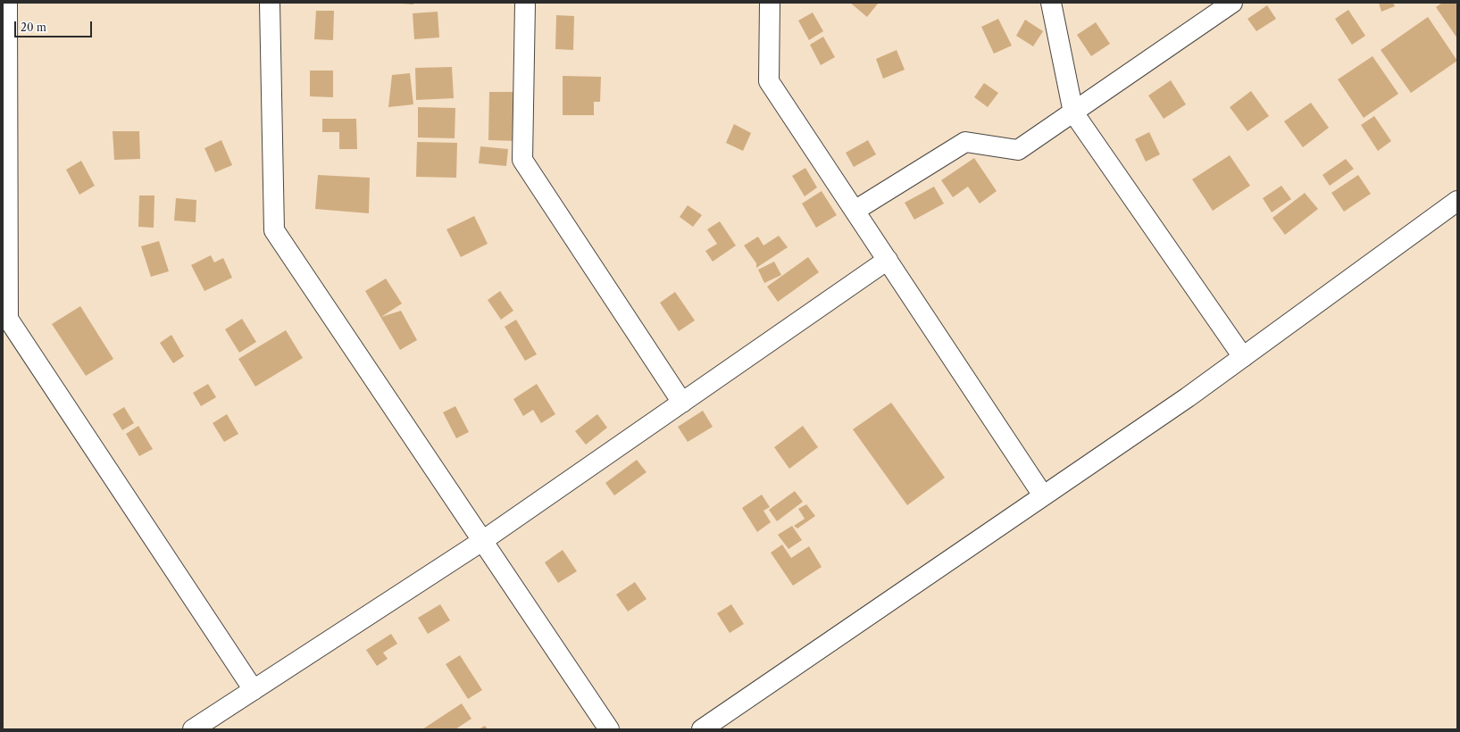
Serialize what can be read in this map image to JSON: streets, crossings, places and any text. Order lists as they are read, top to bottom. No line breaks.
{"scale_bar":"20 m"}
